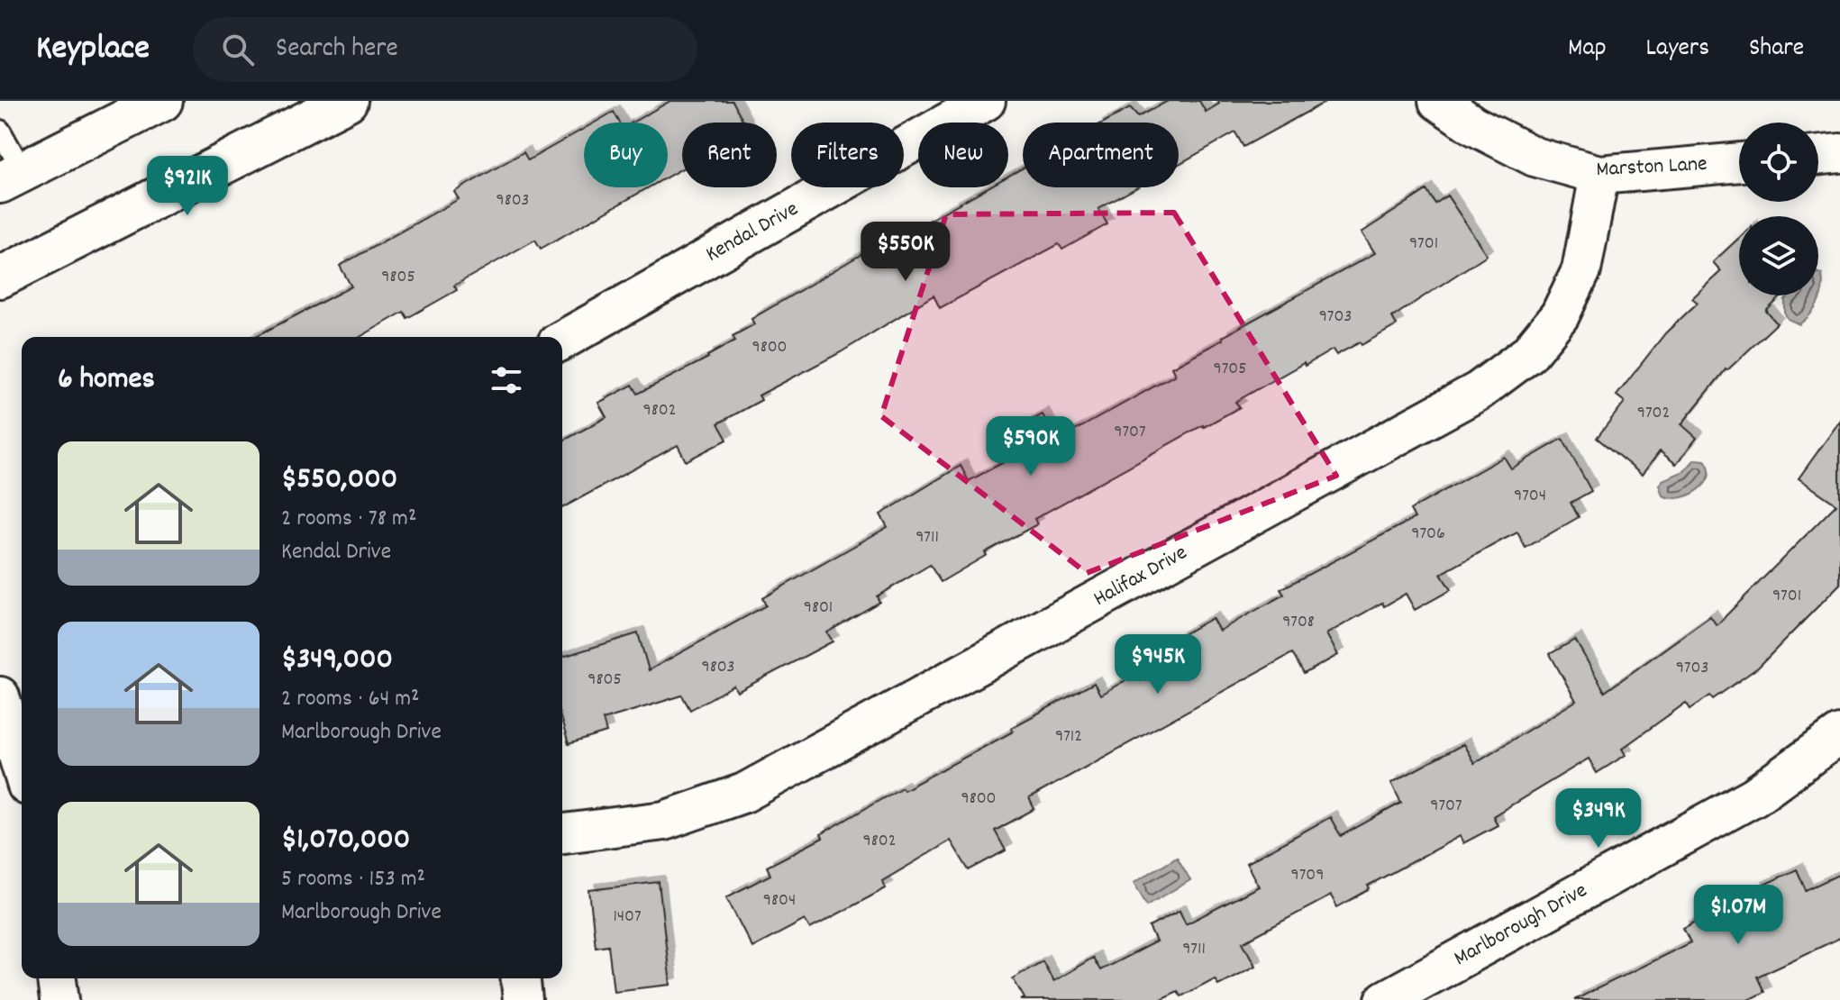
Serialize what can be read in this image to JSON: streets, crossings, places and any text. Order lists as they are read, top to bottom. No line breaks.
{"streets":{"street":["Marston Lane","Kendal Drive","Halifax Drive","Marlborough Drive"]},"crossings":[["Marston Lane","Halifax Drive"]],"house_numbers":["9803","9701","9805","9703","9800","9705","9802","9702","9707","9704","9706","9711","9701","9801","9708","9803","9703","9805","9712","9800","9707","9802","9709","9804","1407","9711"],"page":{"header":"Keyplace","search":"Search here","nav":["Map","Layers","Share"],"chip":["Buy","Rent","Filters","New","Apartment"],"price":["$921K","$550K","$590K","$945K","$349K","$1.07M"],"heading":"6 homes","list":[{"name":"$550,000","note":"2 rooms · 78 m² · Kendal Drive"},{"name":"$349,000","note":"2 rooms · 64 m² · Marlborough Drive"},{"name":"$1,070,000","note":"5 rooms · 153 m² · Marlborough Drive"}]}}
